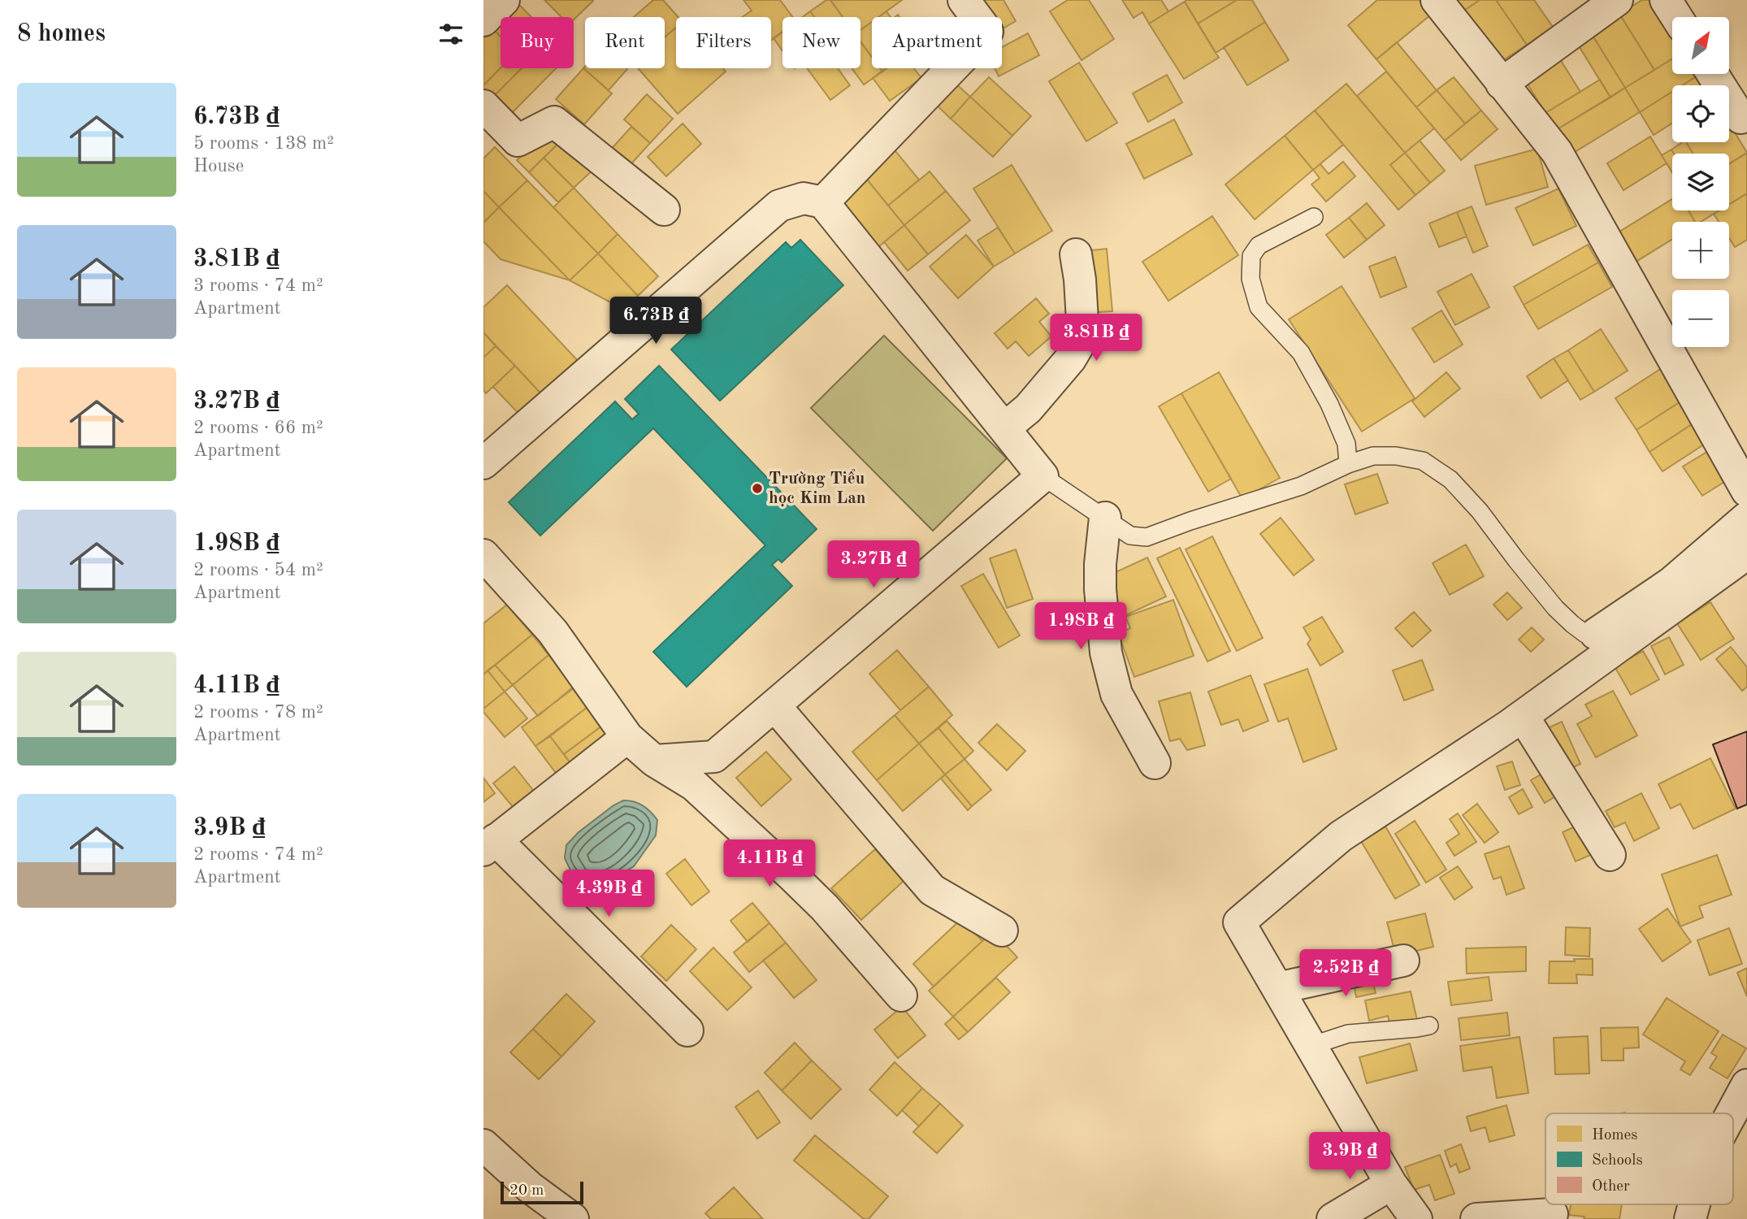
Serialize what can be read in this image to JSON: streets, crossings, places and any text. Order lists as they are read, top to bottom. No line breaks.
{"places":["Trường Tiểu học Kim Lan"],"legend":["Homes","Schools","Other"],"scale_bar":"20 m","north":"top right","page":{"heading":"8 homes","map_buttons":["+","−"],"chip":["Buy","Rent","Filters","New","Apartment"],"list":[{"name":"6.73B ₫","note":"5 rooms · 138 m² · House"},{"name":"3.81B ₫","note":"3 rooms · 74 m² · Apartment"},{"name":"3.27B ₫","note":"2 rooms · 66 m² · Apartment"},{"name":"1.98B ₫","note":"2 rooms · 54 m² · Apartment"},{"name":"4.11B ₫","note":"2 rooms · 78 m² · Apartment"},{"name":"3.9B ₫","note":"2 rooms · 74 m² · Apartment"}],"price":["6.73B ₫","3.81B ₫","3.27B ₫","1.98B ₫","4.11B ₫","4.39B ₫","2.52B ₫","3.9B ₫"],"scale":"20 m"}}
